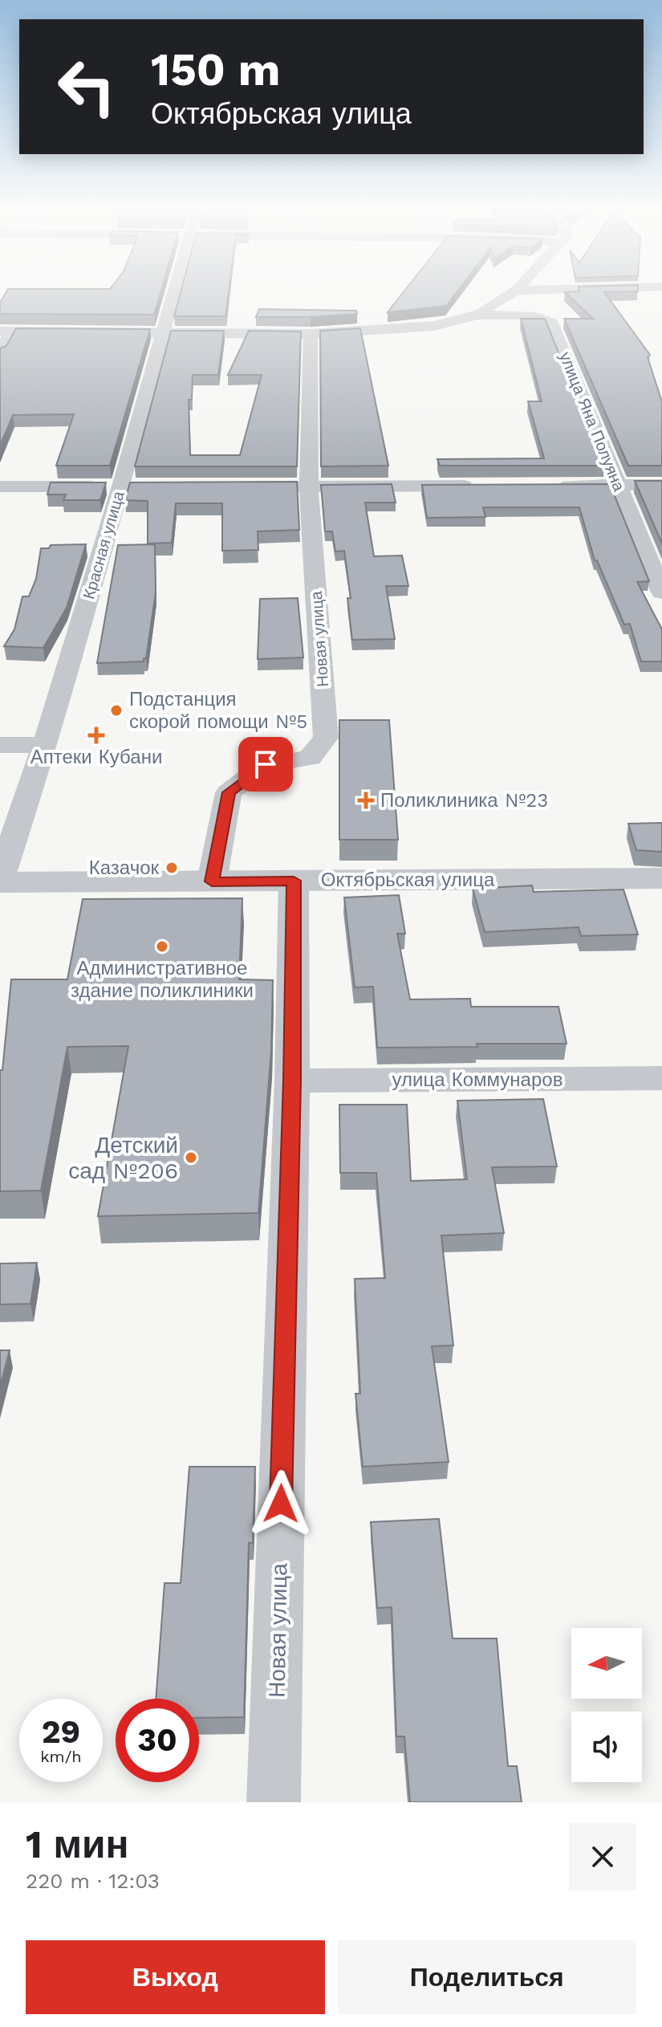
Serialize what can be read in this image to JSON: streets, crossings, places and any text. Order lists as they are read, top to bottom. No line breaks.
{"streets":{"street":["улица Яна Полуяна","Красная улица","Новая улица","Октябрьская улица","улица Коммунаров"]},"crossings":[["Красная улица","Октябрьская улица"],["Новая улица","Октябрьская улица"],["Новая улица","улица Коммунаров"]],"places":{"other":["Подстанция скорой помощи №5","Казачок","Административное здание поликлиники","Детский сад №206"],"health":["Аптеки Кубани","Поликлиника №23"]},"north":"left","page":{"turn":["150 m","Октябрьская улица"],"speed":"29 km/h","limit":"30","heading":["1 мин","220 m · 12:03"],"buttons":["Выход","Поделиться"]}}
